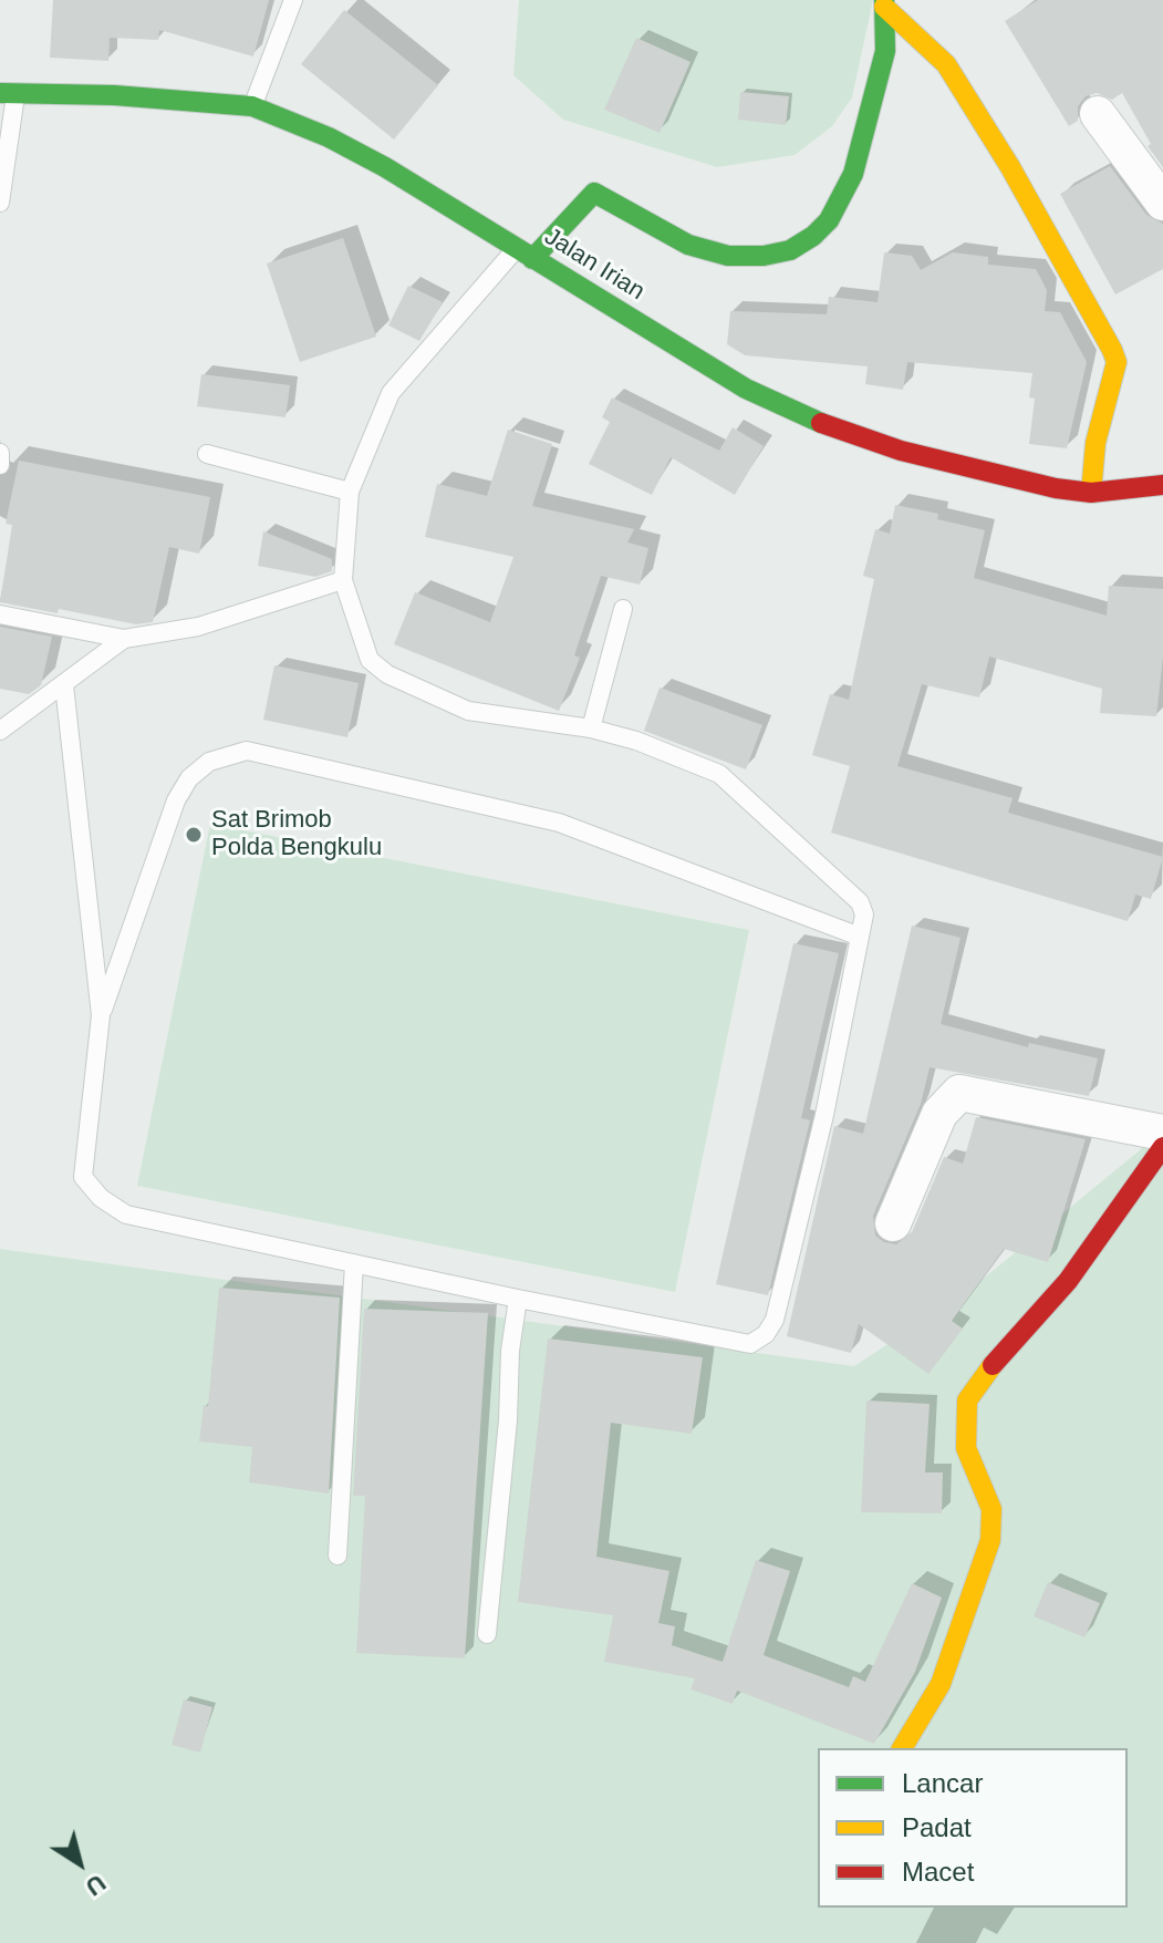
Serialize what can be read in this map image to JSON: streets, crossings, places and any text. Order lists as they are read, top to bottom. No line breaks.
{"streets":{"street":["Jalan Irian"]},"places":["Sat Brimob Polda Bengkulu"],"legend":["Lancar","Padat","Macet"],"north":"bottom right"}
